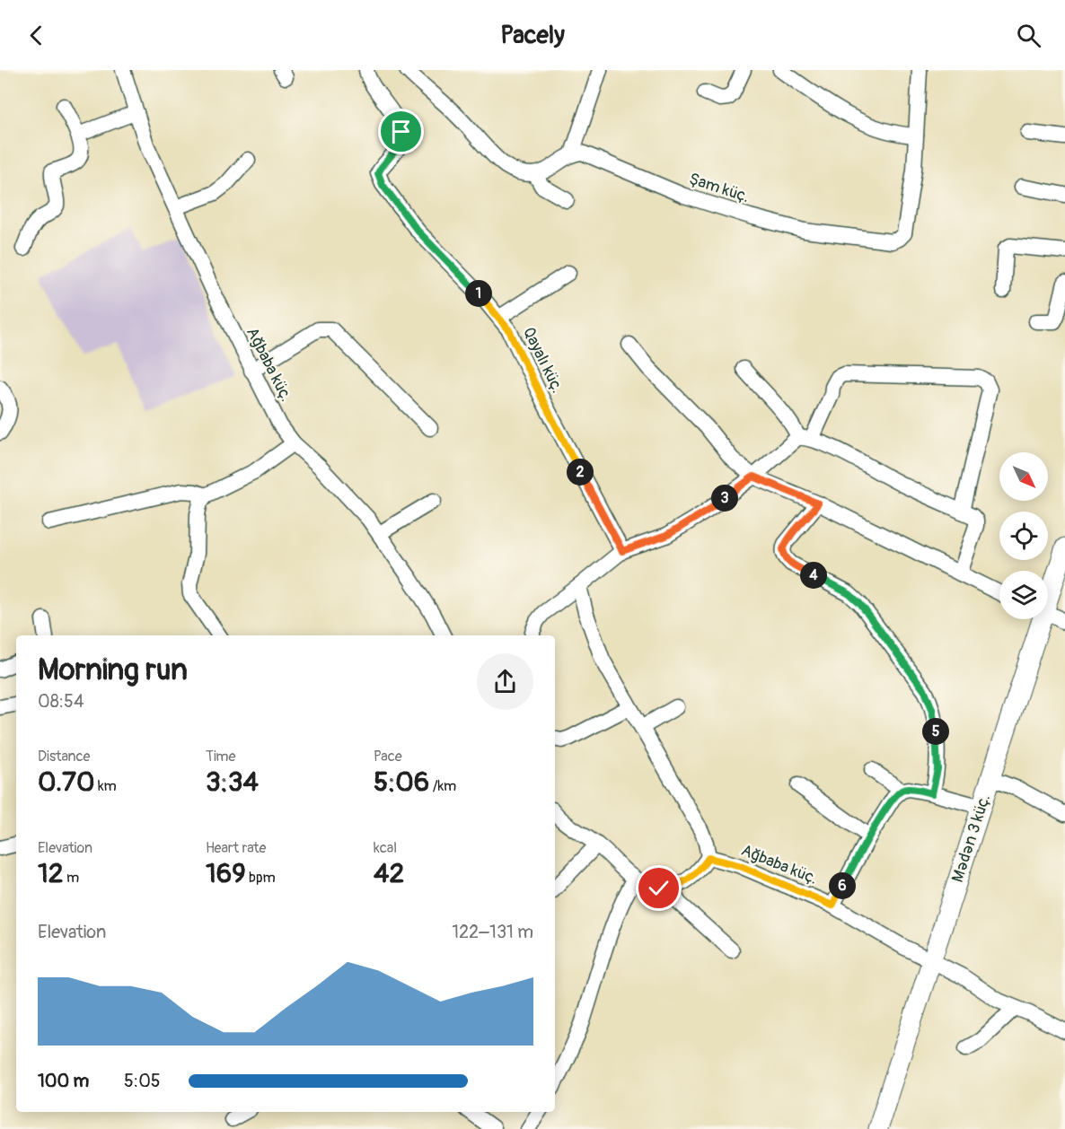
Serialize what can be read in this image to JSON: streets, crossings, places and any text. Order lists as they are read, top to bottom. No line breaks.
{"streets":{"main road":["Mədən 3 küç."],"street":["Şam küç.","Qayalı küç.","Ağbaba küç."]},"crossings":[["Ağbaba küç.","Mədən 3 küç."]],"north":"bottom right","page":{"header":"Pacely","pins":["1","2","3","4","5","6"],"heading":["Morning run","08:54"],"stats":[["Distance","0.70 km"],["Time","3:34"],["Pace","5:06 /km"],["Elevation","12 m"],["Heart rate","169 bpm"],["kcal","42"]],"chart":["Elevation","122–131 m"],"list":[{"name":"100 m","note":"5:05"}]}}
